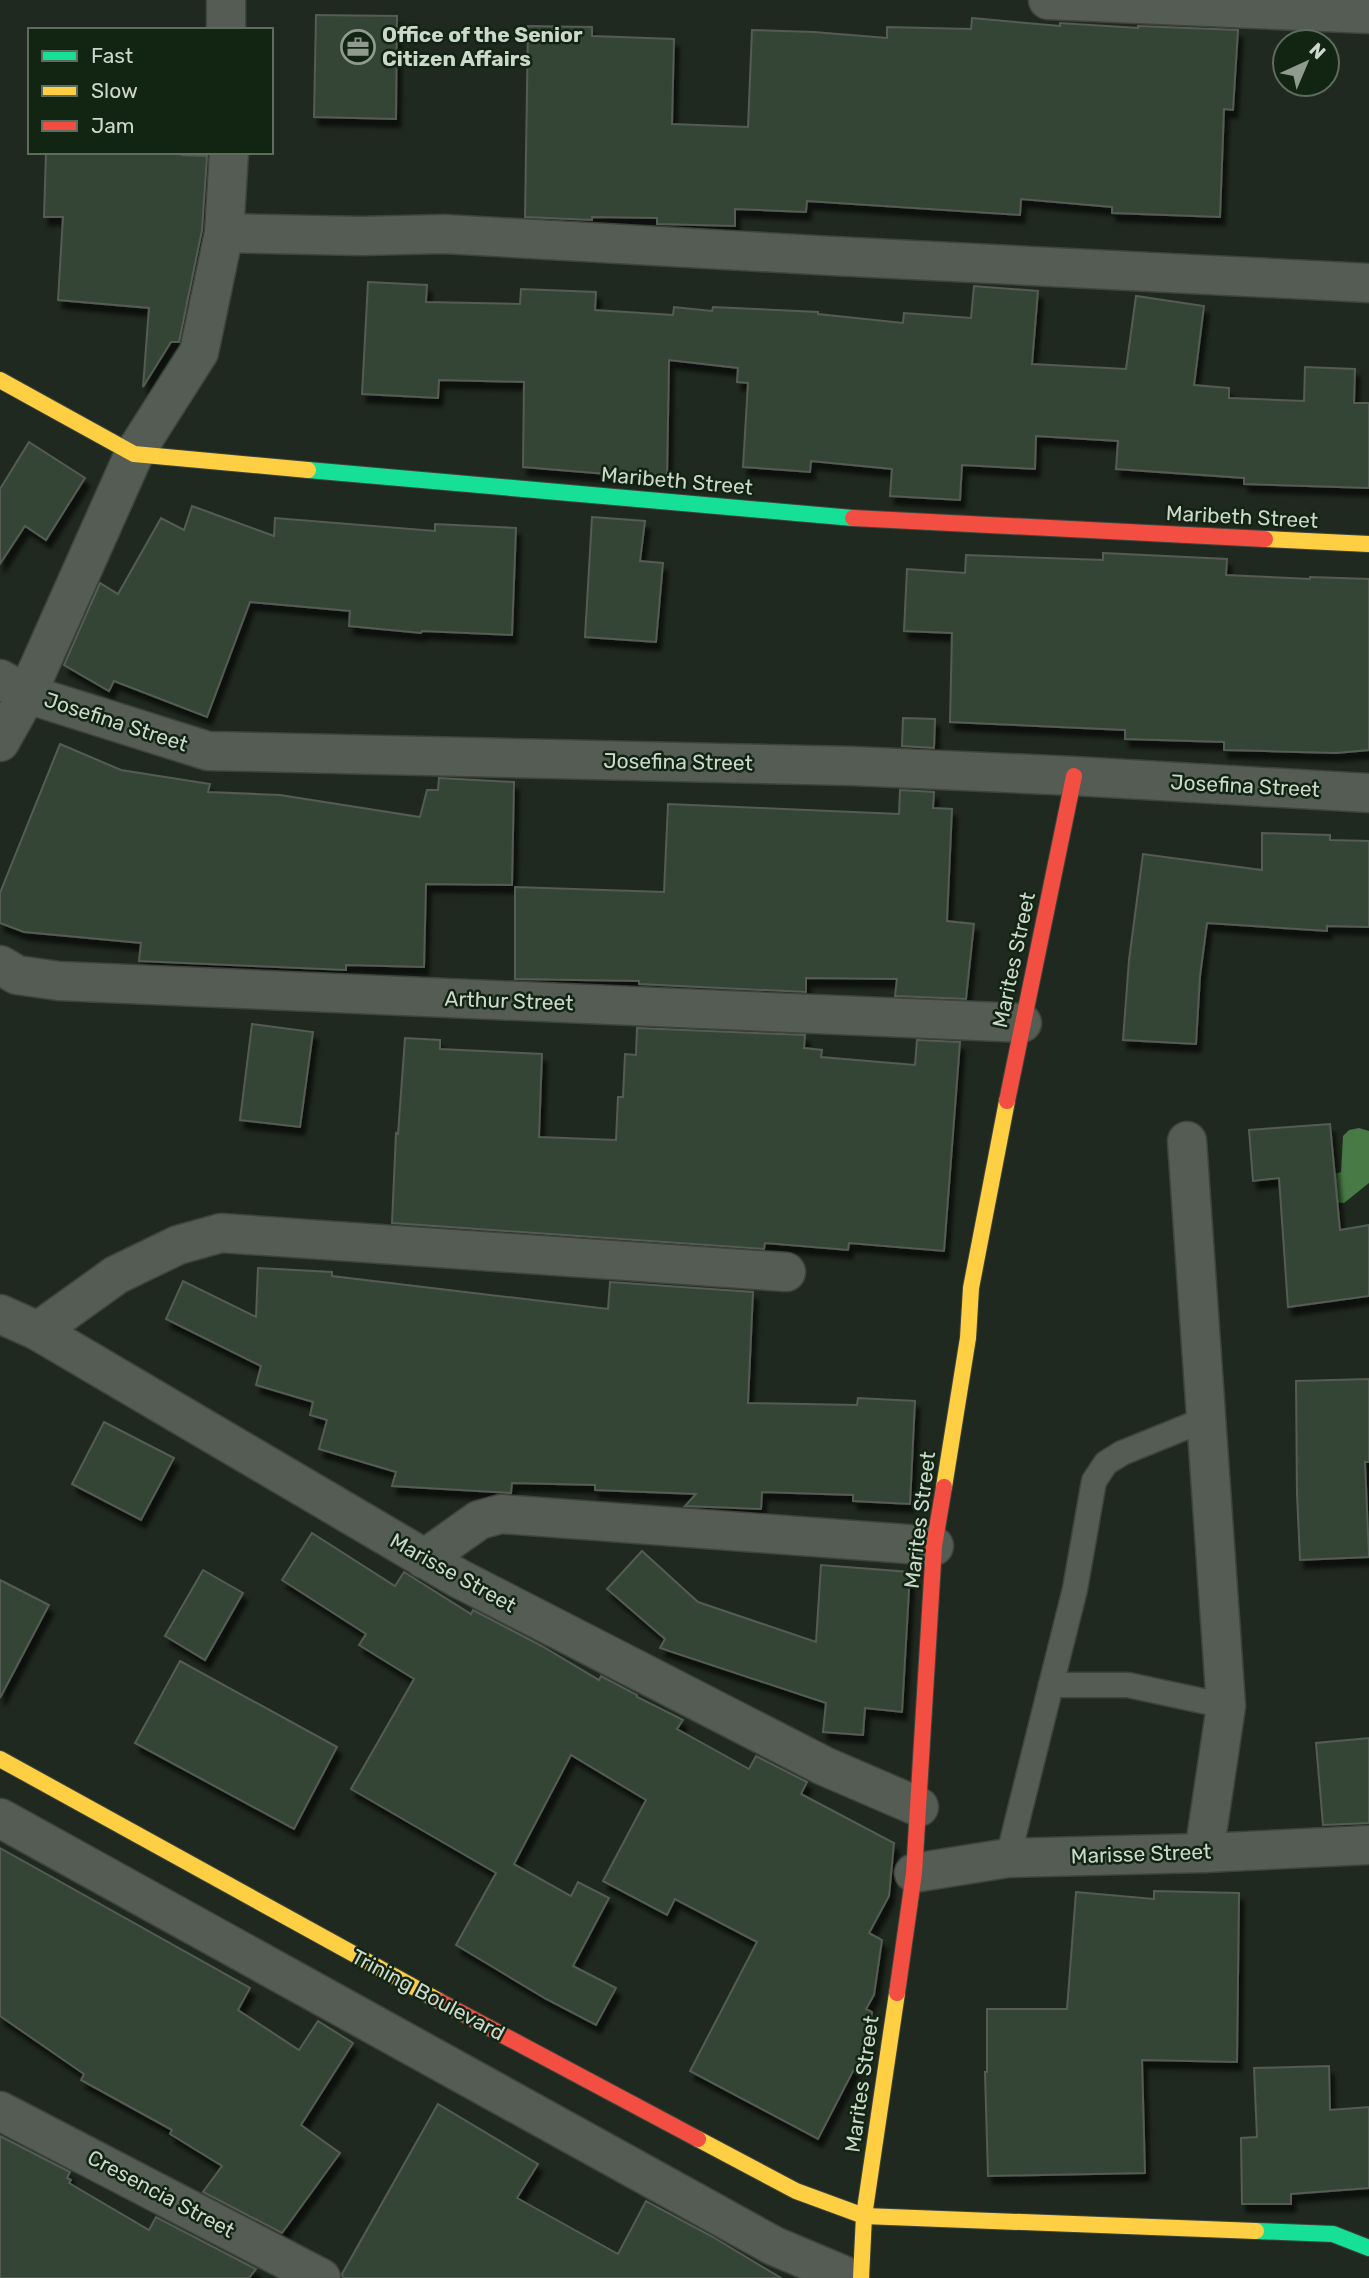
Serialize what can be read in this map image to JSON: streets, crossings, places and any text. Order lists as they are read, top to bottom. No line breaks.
{"streets":{"street":["Maribeth Street","Josefina Street","Marites Street","Arthur Street","Marisse Street","Trining Boulevard","Cresencia Street"]},"crossings":[["Josefina Street","Marites Street"],["Marites Street","Arthur Street"],["Marites Street","Marisse Street"],["Marites Street","Trining Boulevard"]],"places":{"office":["Office of the Senior Citizen Affairs"]},"legend":["Fast","Slow","Jam"],"north":"top right"}
